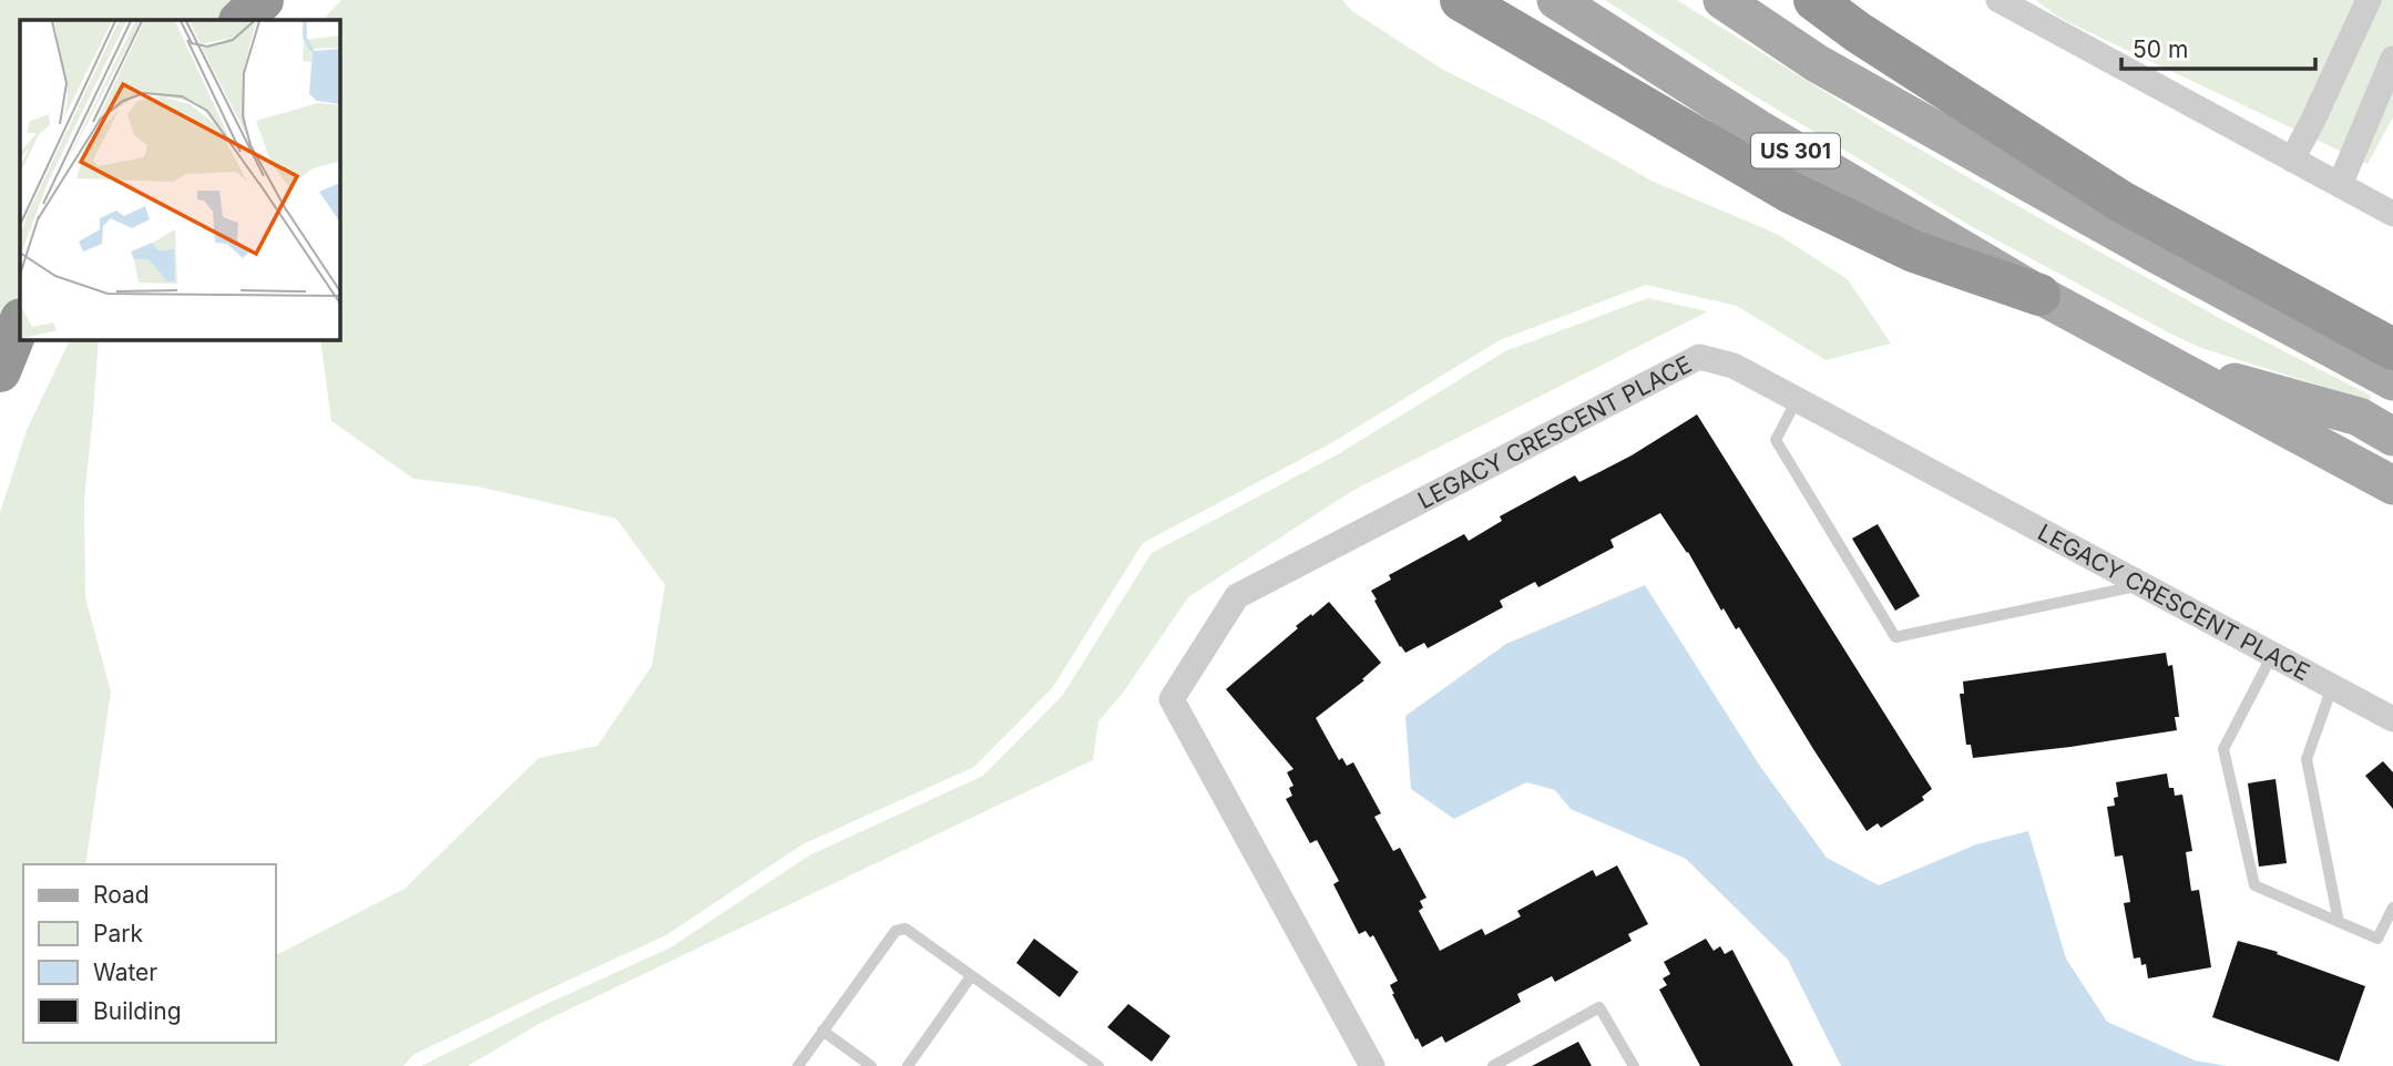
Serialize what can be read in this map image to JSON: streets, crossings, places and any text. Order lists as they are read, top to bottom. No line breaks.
{"streets":{"main road":["US 301"],"street":["LEGACY CRESCENT PLACE"]},"legend":["Road","Park","Water","Building"],"scale_bar":"50 m"}
